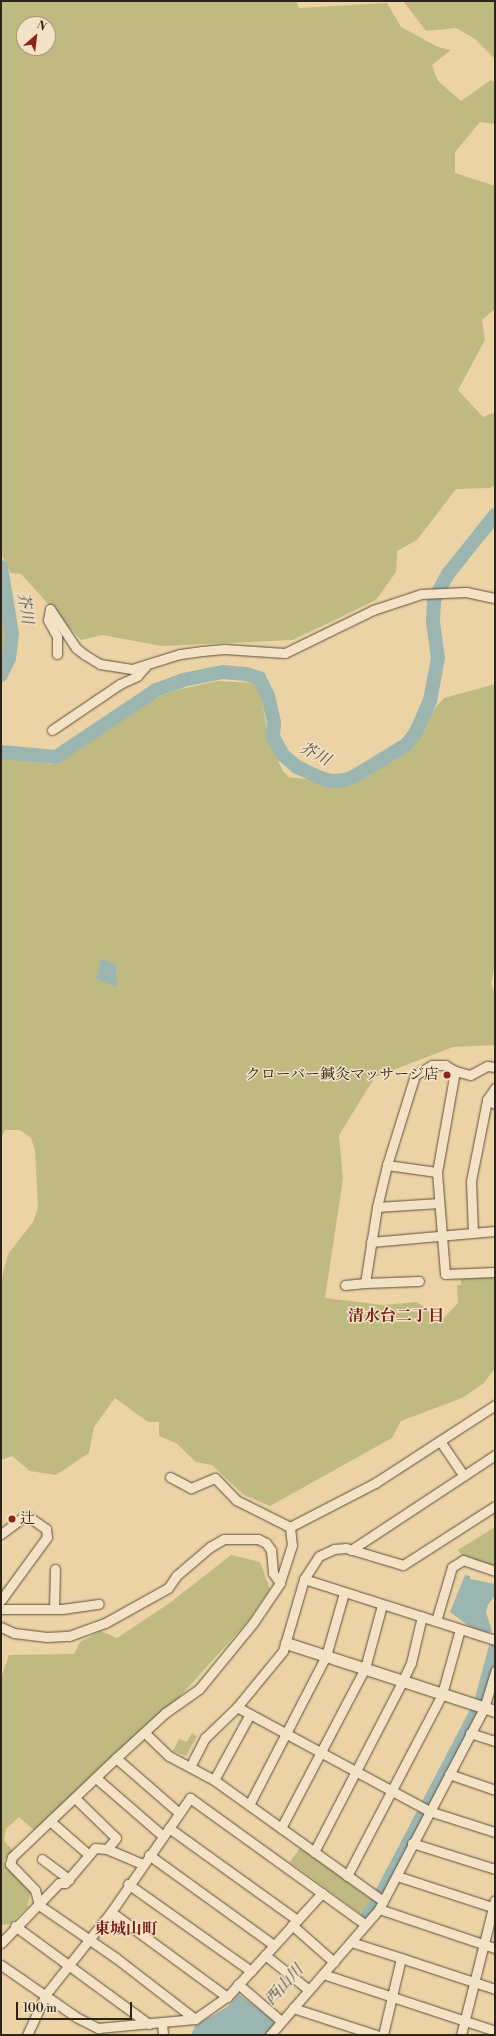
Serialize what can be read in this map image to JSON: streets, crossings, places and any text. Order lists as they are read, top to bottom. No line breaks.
{"districts":["清水台二丁目","東城山町"],"water":["芥川","西山川"],"places":["クローバー鍼灸マッサージ店","辻"],"scale_bar":"100 m","north":"top right"}
